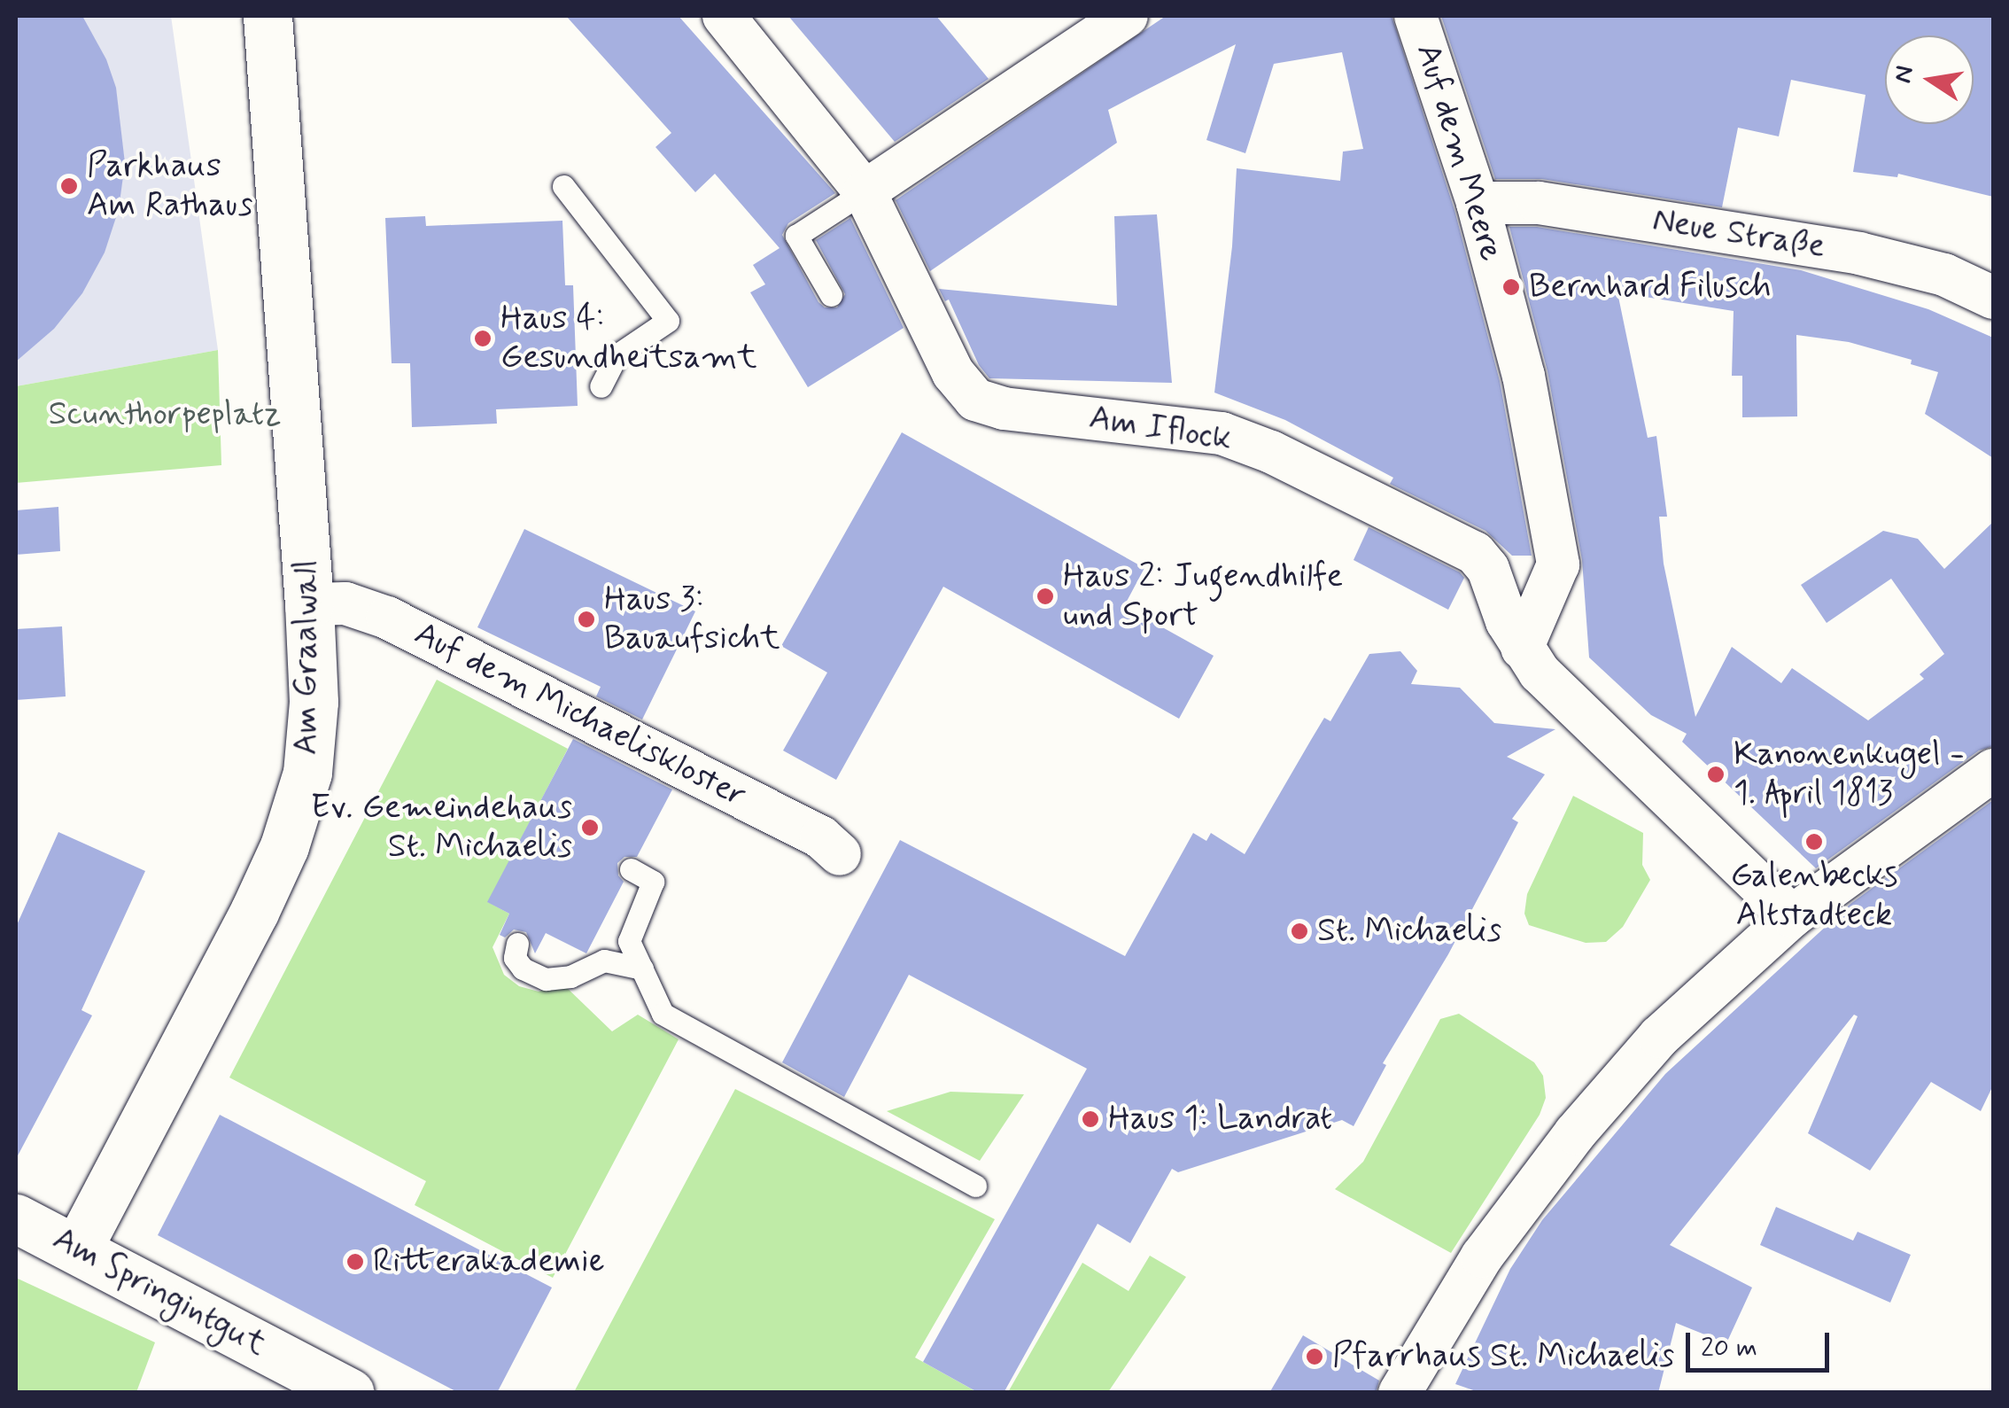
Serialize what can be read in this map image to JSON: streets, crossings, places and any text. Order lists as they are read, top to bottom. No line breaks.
{"streets":{"main road":["Am Graalwall","Am Springintgut"],"street":["Auf dem Meere","Neue Straße","Am Iflock","Auf dem Michaeliskloster"]},"crossings":[["Auf dem Meere","Neue Straße"],["Auf dem Meere","Am Iflock"],["Am Graalwall","Auf dem Michaeliskloster"],["Am Graalwall","Am Springintgut"]],"parks":["Scunthorpeplatz"],"places":["Parkhaus Am Rathaus","Bernhard Filusch","Haus 4: Gesundheitsamt","Haus 2: Jugendhilfe und Sport","Haus 3: Bauaufsicht","Kanonenkugel - 1. April 1813","Ev. Gemeindehaus St. Michaelis","Galenbecks Altstadteck","St. Michaelis","Haus 1: Landrat","Ritterakademie","Pfarrhaus St. Michaelis"],"scale_bar":"20 m","north":"left"}
